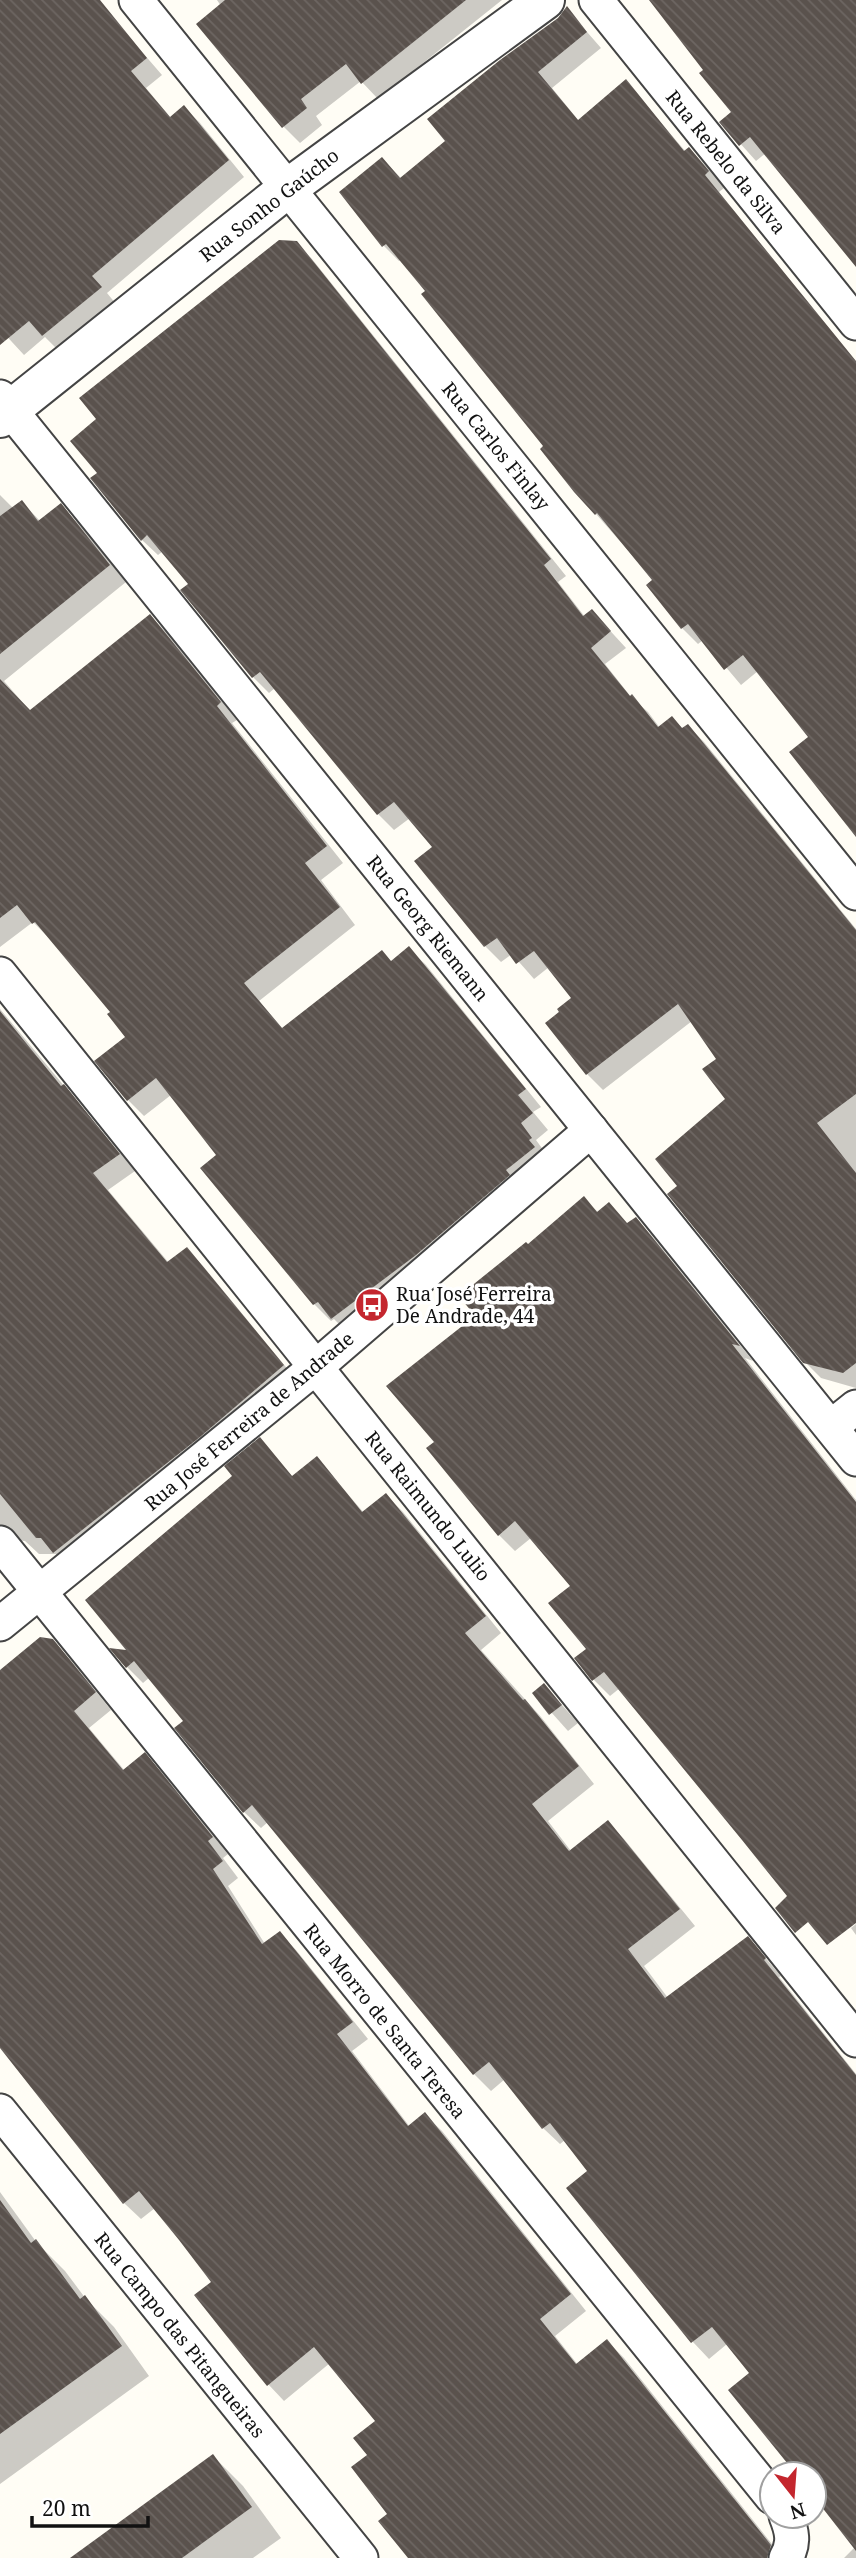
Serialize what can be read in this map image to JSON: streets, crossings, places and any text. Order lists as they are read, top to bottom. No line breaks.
{"streets":{"street":["Rua Rebelo da Silva","Rua Sonho Gaúcho","Rua Carlos Finlay","Rua Georg Riemann","Rua José Ferreira de Andrade","Rua Raimundo Lulio","Rua Morro de Santa Teresa","Rua Campo das Pitangueiras"]},"crossings":[["Rua Sonho Gaúcho","Rua Carlos Finlay"],["Rua Sonho Gaúcho","Rua Georg Riemann"],["Rua Georg Riemann","Rua José Ferreira de Andrade"],["Rua José Ferreira de Andrade","Rua Raimundo Lulio"],["Rua José Ferreira de Andrade","Rua Morro de Santa Teresa"]],"places":{"bus stop":["Rua José Ferreira De Andrade, 44"]},"scale_bar":"20 m","north":"bottom"}
